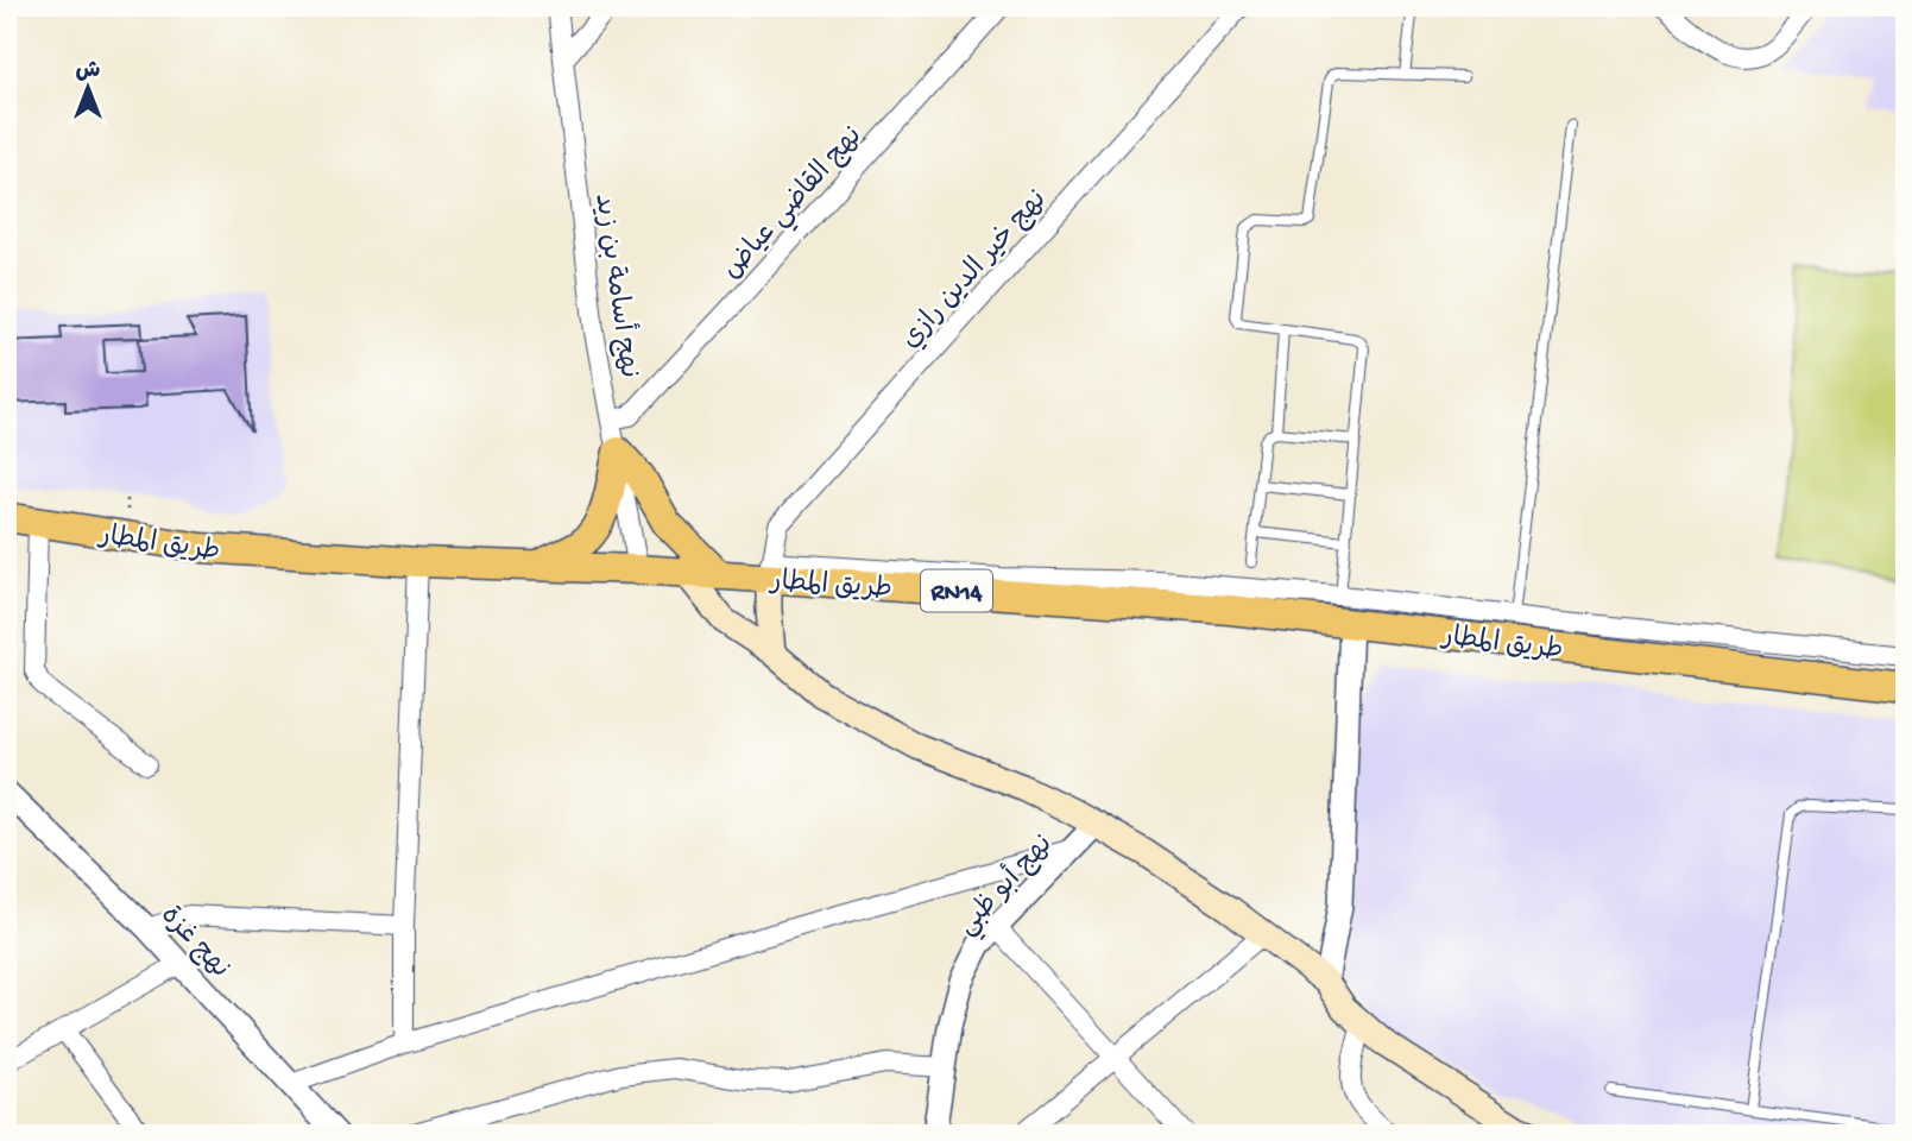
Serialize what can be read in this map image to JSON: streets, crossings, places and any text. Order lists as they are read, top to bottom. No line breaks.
{"streets":{"main road":["طريق المطار","RN14"],"street":["نهج القاضي عياض","نهج خير الدين رازي","نهج أسامة بن زيد","نهج أبو ظبي","نهج غزة"]},"crossings":[["نهج القاضي عياض","نهج أسامة بن زيد"],["نهج خير الدين رازي","طريق المطار"],["نهج أسامة بن زيد","طريق المطار"]],"north":"top"}
